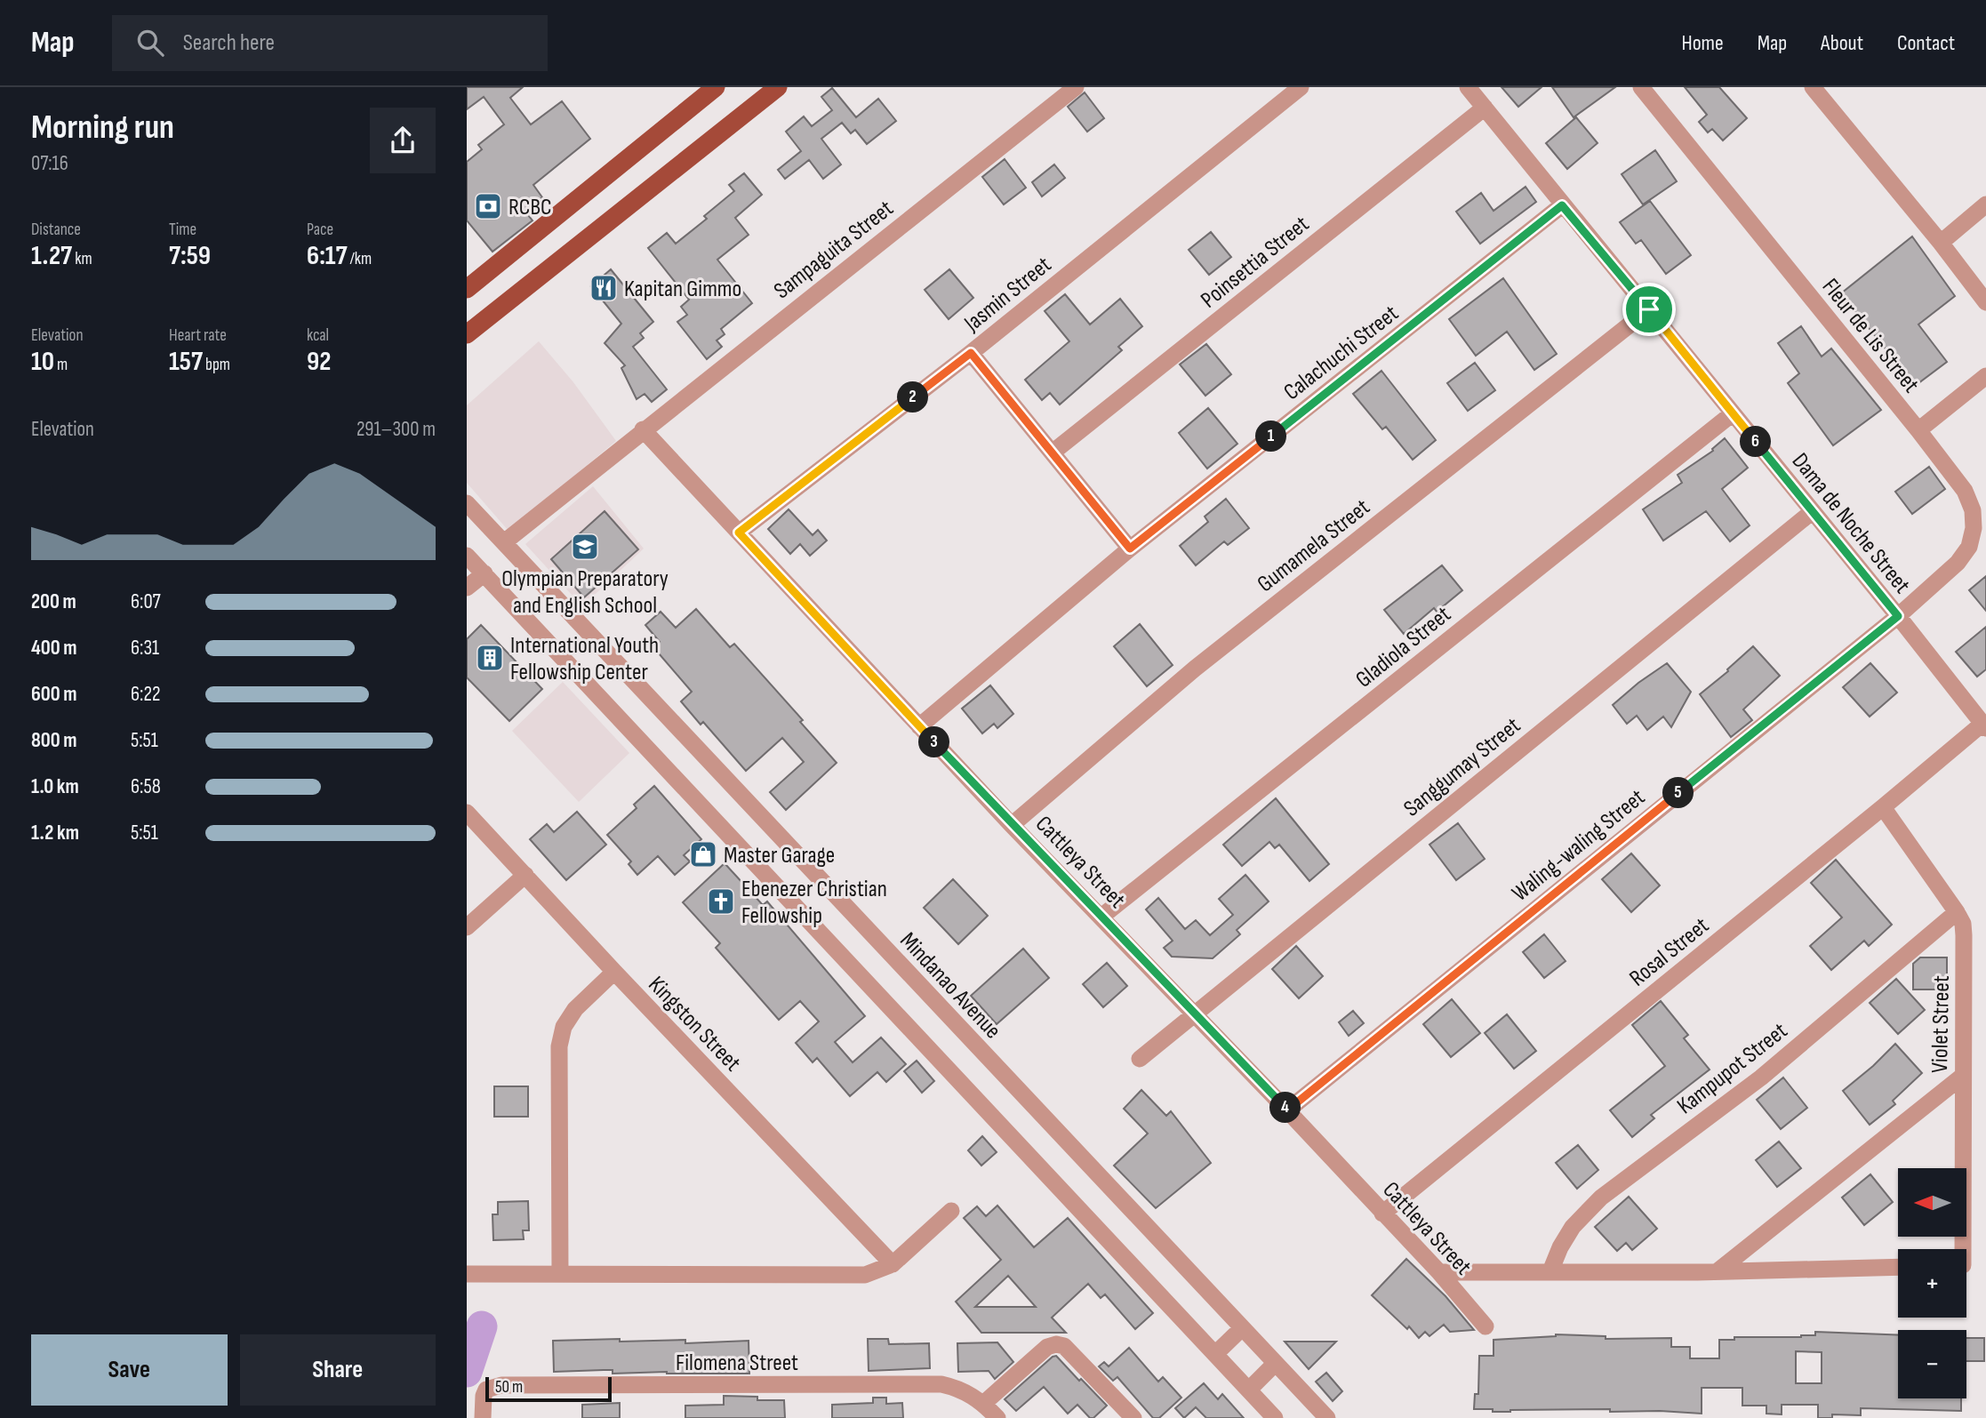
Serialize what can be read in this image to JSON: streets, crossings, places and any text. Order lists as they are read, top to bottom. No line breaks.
{"streets":{"street":["Sampaguita Street","Poinsettia Street","Jasmin Street","Fleur de Lis Street","Calachuchi Street","Dama de Noche Street","Gumamela Street","Gladiola Street","Sanggumay Street","Waling-waling Street","Cattleya Street","Rosal Street","Mindanao Avenue","Kingston Street","Violet Street","Kampupot Street","Filomena Street"]},"crossings":[["Sampaguita Street","Cattleya Street"],["Sampaguita Street","Mindanao Avenue"],["Poinsettia Street","Dama de Noche Street"],["Jasmin Street","Cattleya Street"],["Fleur de Lis Street","Dama de Noche Street"],["Fleur de Lis Street","Waling-waling Street"],["Calachuchi Street","Dama de Noche Street"],["Calachuchi Street","Cattleya Street"],["Dama de Noche Street","Gumamela Street"],["Dama de Noche Street","Gladiola Street"],["Dama de Noche Street","Sanggumay Street"],["Dama de Noche Street","Waling-waling Street"],["Dama de Noche Street","Rosal Street"],["Gumamela Street","Cattleya Street"],["Gladiola Street","Cattleya Street"],["Sanggumay Street","Cattleya Street"],["Waling-waling Street","Cattleya Street"],["Cattleya Street","Rosal Street"],["Rosal Street","Violet Street"],["Violet Street","Kampupot Street"]],"places":{"bank":["RCBC"],"restaurant":["Kapitan Gimmo"],"school or university":["Olympian Preparatory and English School"],"building":["International Youth Fellowship Center"],"shop":["Master Garage"],"church":["Ebenezer Christian Fellowship"]},"scale_bar":"50 m","north":"left","page":{"header":"Map","search":"Search here","nav":["Home","Map","About","Contact"],"heading":["Morning run","07:16"],"stats":[["Distance","1.27 km"],["Time","7:59"],["Pace","6:17 /km"],["Elevation","10 m"],["Heart rate","157 bpm"],["kcal","92"]],"pins":["2","1","6","3","5","4"],"chart":["Elevation","291–300 m"],"list":[{"name":"200 m","note":"6:07"},{"name":"400 m","note":"6:31"},{"name":"600 m","note":"6:22"},{"name":"800 m","note":"5:51"},{"name":"1.0 km","note":"6:58"},{"name":"1.2 km","note":"5:51"}],"map_buttons":["+","−"],"buttons":["Save","Share"],"scale":"50 m"}}
